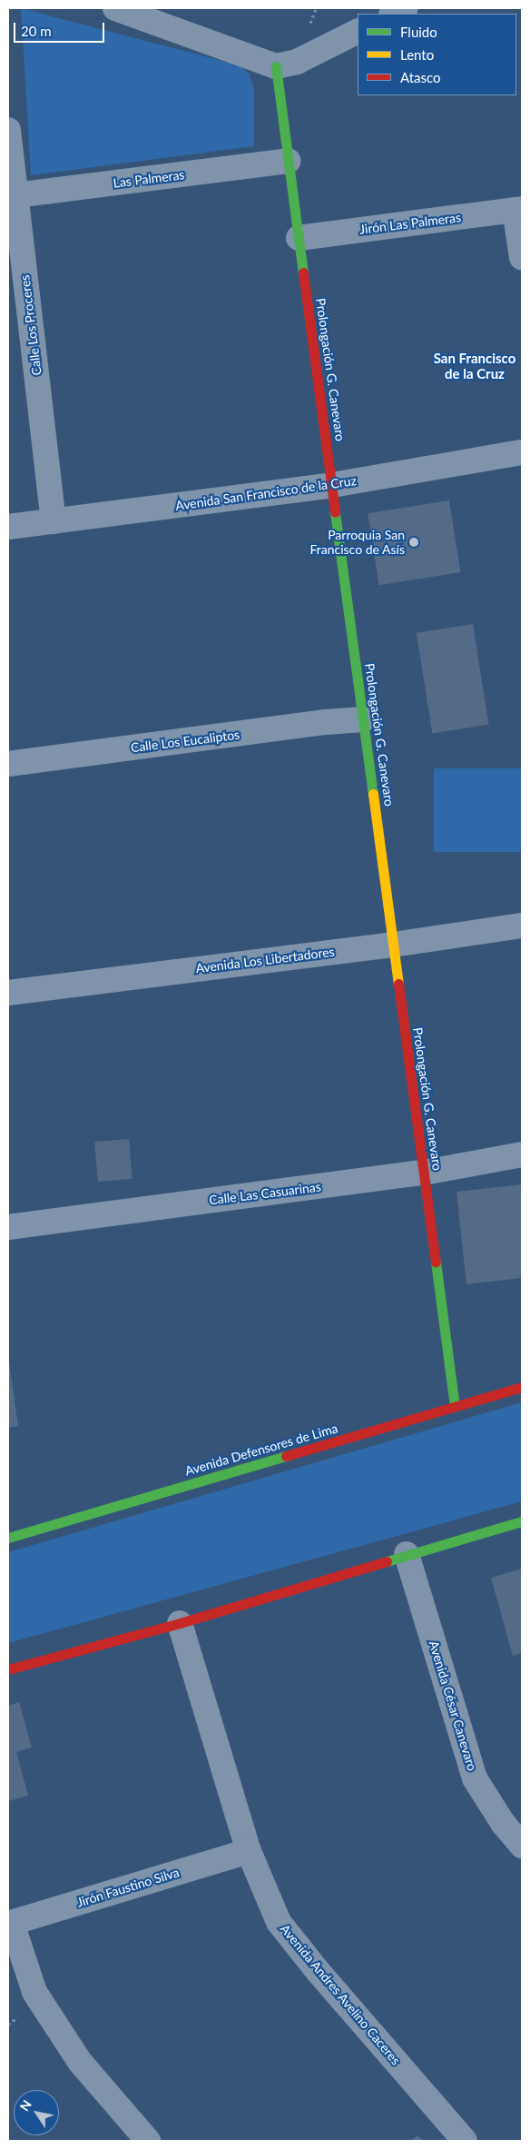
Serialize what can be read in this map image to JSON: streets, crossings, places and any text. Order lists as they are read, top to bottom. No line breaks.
{"streets":{"street":["Las Palmeras","Jirón Las Palmeras","Calle Los Proceres","Prolongación G. Canevaro","Avenida San Francisco de la Cruz","Calle Los Eucaliptos","Avenida Los Libertadores","Calle Las Casuarinas","Avenida Defensores de Lima","Avenida César Canevaro","Jirón Faustino Silva","Avenida Andres Avelino Caceres"]},"crossings":[["Las Palmeras","Calle Los Proceres"],["Las Palmeras","Prolongación G. Canevaro"],["Jirón Las Palmeras","Prolongación G. Canevaro"],["Calle Los Proceres","Avenida San Francisco de la Cruz"],["Prolongación G. Canevaro","Avenida San Francisco de la Cruz"],["Prolongación G. Canevaro","Calle Los Eucaliptos"],["Prolongación G. Canevaro","Avenida Los Libertadores"],["Prolongación G. Canevaro","Calle Las Casuarinas"],["Prolongación G. Canevaro","Avenida Defensores de Lima"],["Jirón Faustino Silva","Avenida Andres Avelino Caceres"]],"districts":["San Francisco de la Cruz"],"places":["Parroquia San Francisco de Asís"],"legend":["Fluido","Lento","Atasco"],"scale_bar":"20 m","north":"top left"}
